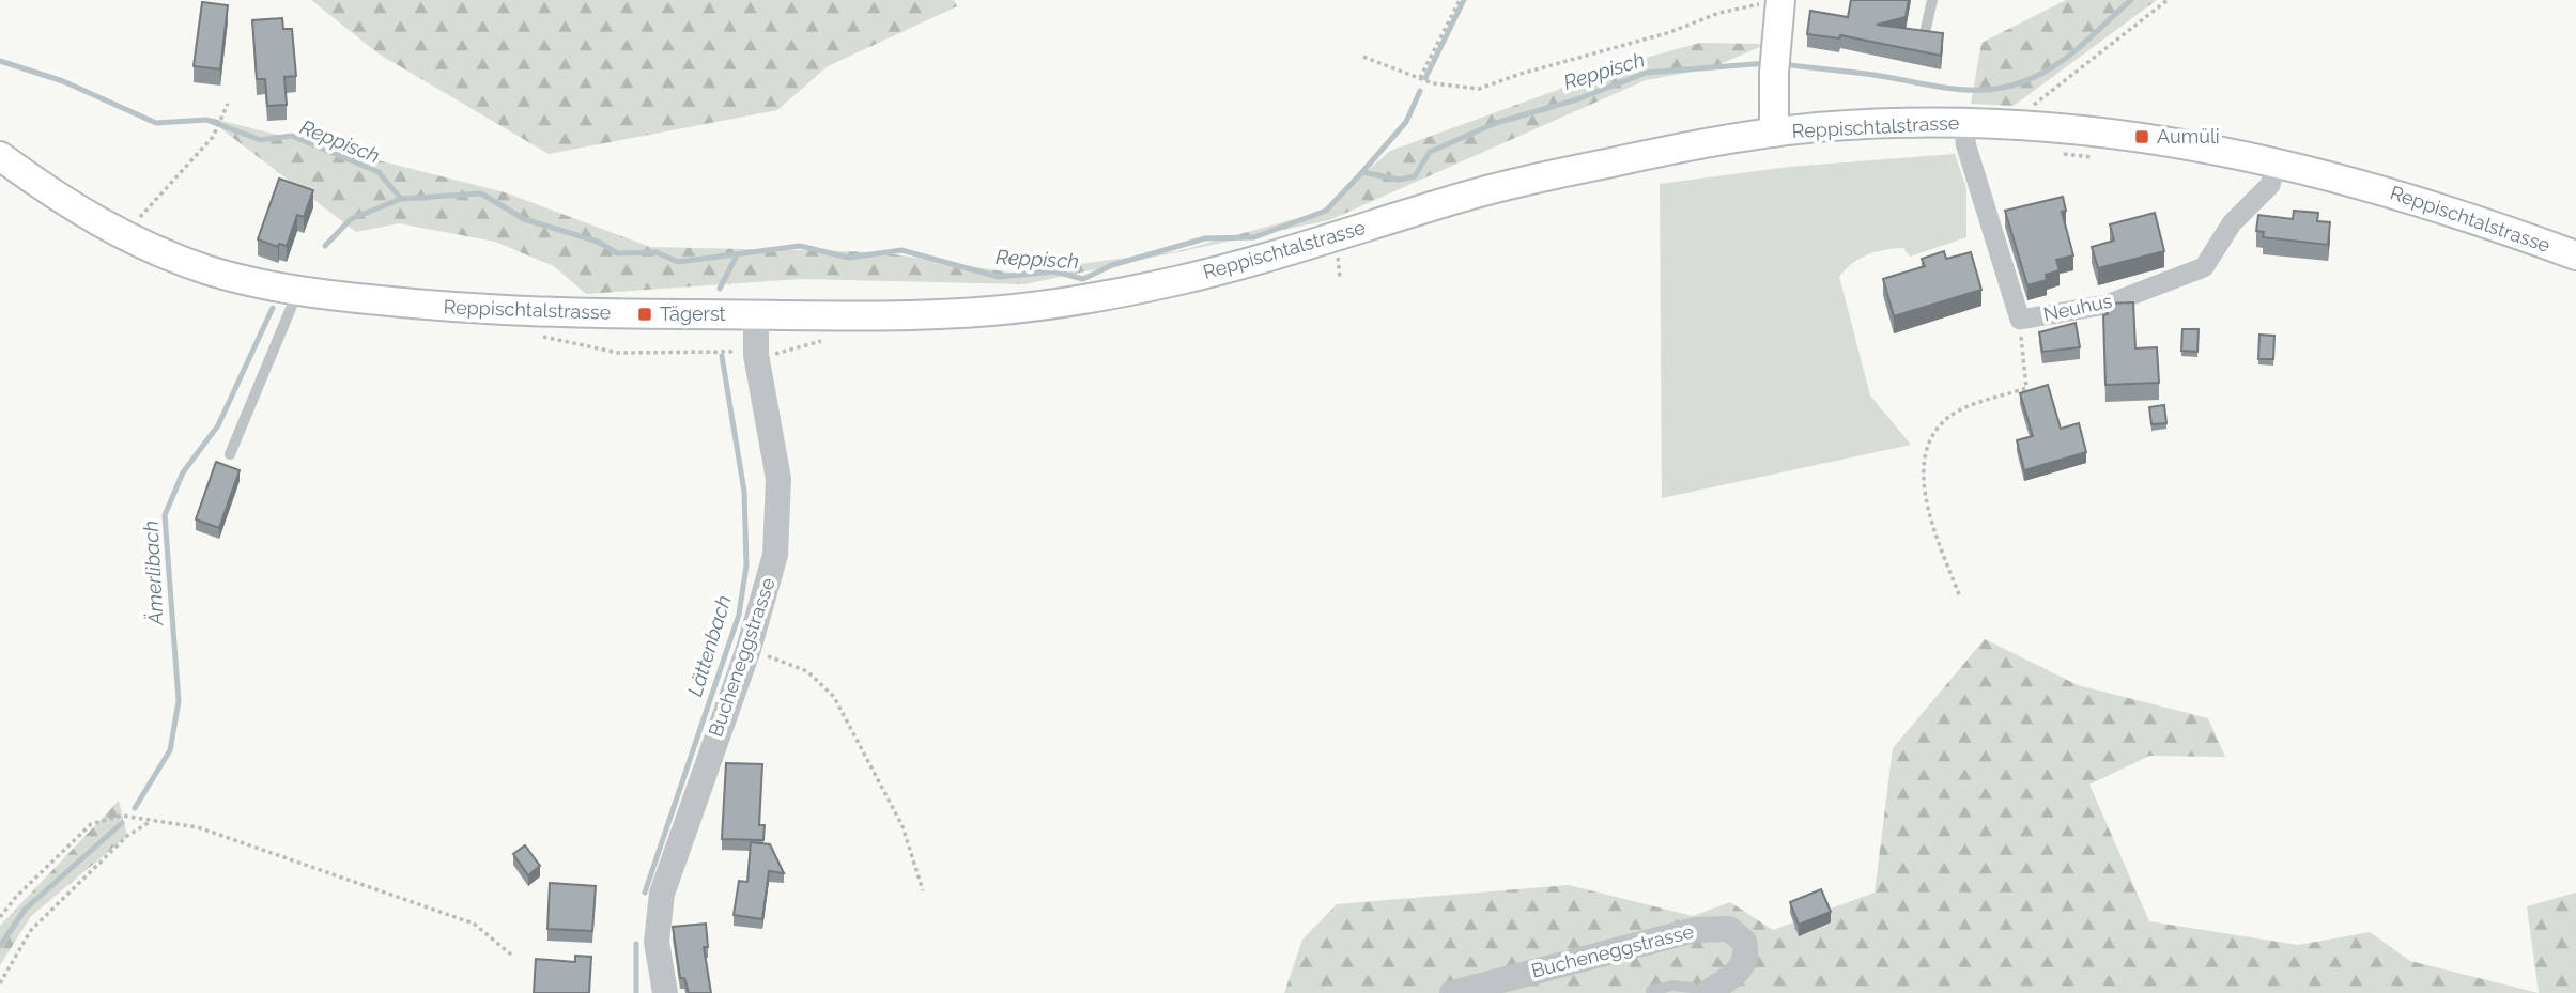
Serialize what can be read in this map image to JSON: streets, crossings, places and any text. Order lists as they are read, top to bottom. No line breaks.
{"streets":{"main road":["Reppischtalstrasse"],"street":["Neuhus","Bucheneggstrasse"]},"crossings":[["Reppischtalstrasse","Neuhus"],["Reppischtalstrasse","Bucheneggstrasse"]],"water":["Reppisch","Ämerlibach","Lättenbach"],"places":{"transit":["Aumüli","Tägerst"]}}
